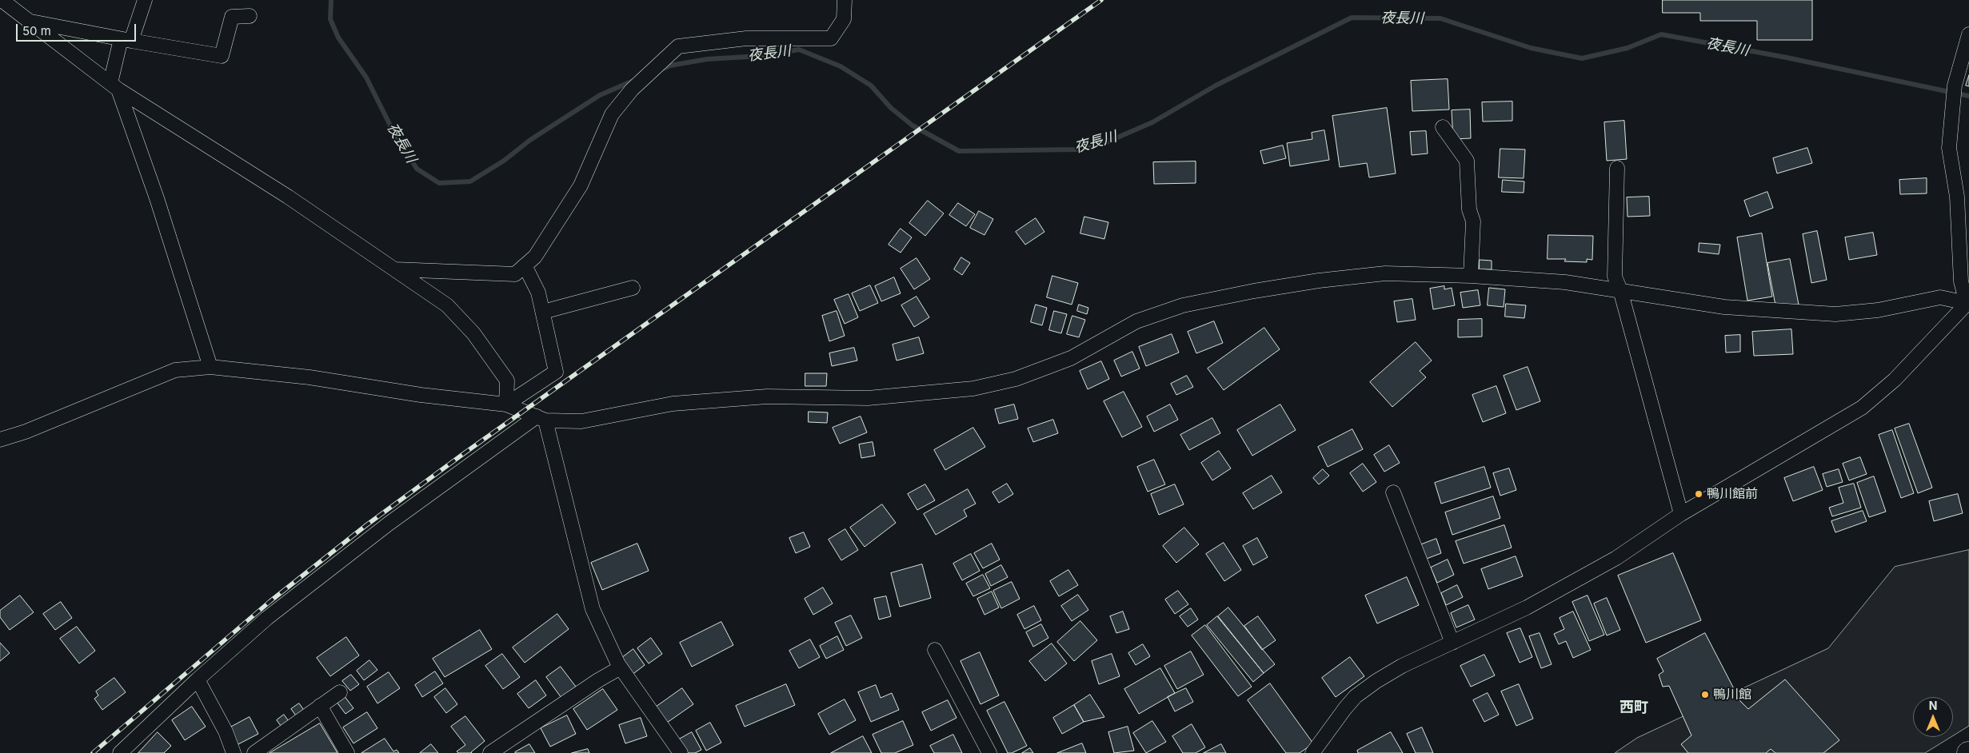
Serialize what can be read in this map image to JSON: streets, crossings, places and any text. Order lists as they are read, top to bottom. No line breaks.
{"districts":["西町"],"water":["夜長川"],"places":["鴨川館前","鴨川館"],"scale_bar":"50 m","north":"top"}
